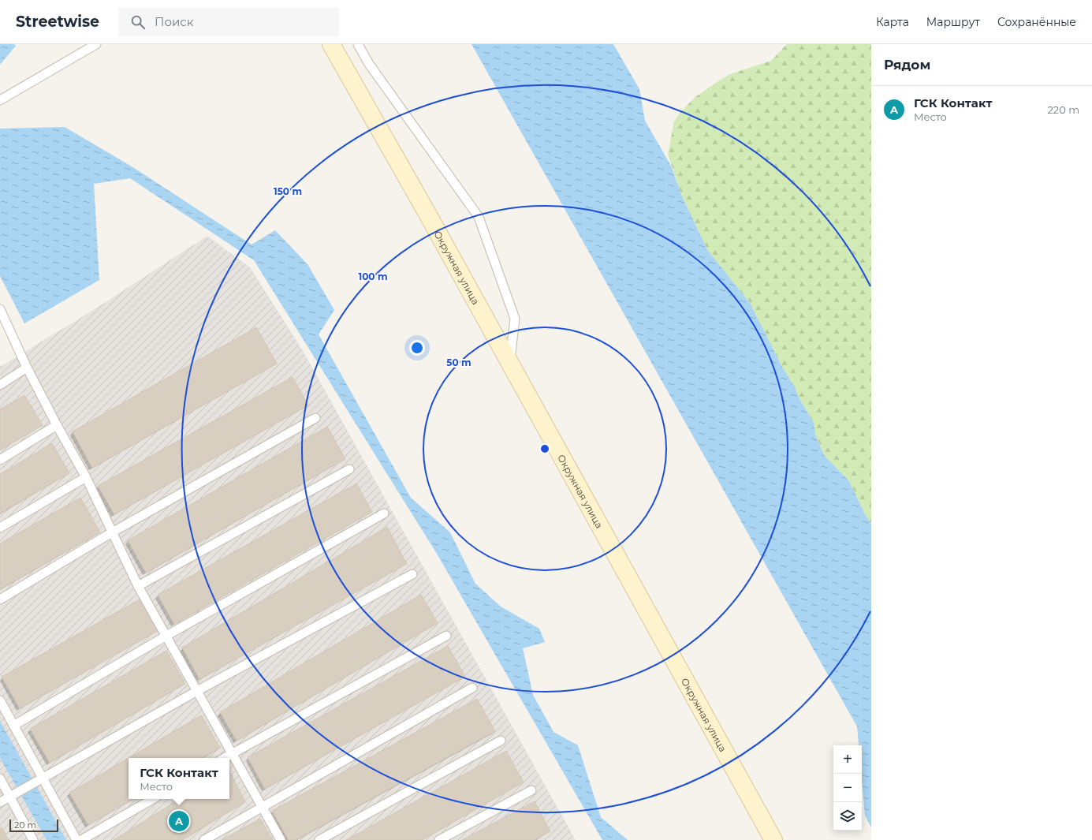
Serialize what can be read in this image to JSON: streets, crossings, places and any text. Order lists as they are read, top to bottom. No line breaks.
{"streets":{"main road":["Окружная улица"]},"scale_bar":"20 m","page":{"header":"Streetwise","search":"Поиск","nav":["Карта","Маршрут","Сохранённые"],"heading":"Рядом","list":[{"mark":"A","name":"ГСК Контакт","note":"Место","value":"220 m"}],"map_buttons":["+","−"],"popup":["ГСК Контакт","Место"],"pins":"A","scale":"20 m"},"rings":["150 m","100 m","50 m"]}
